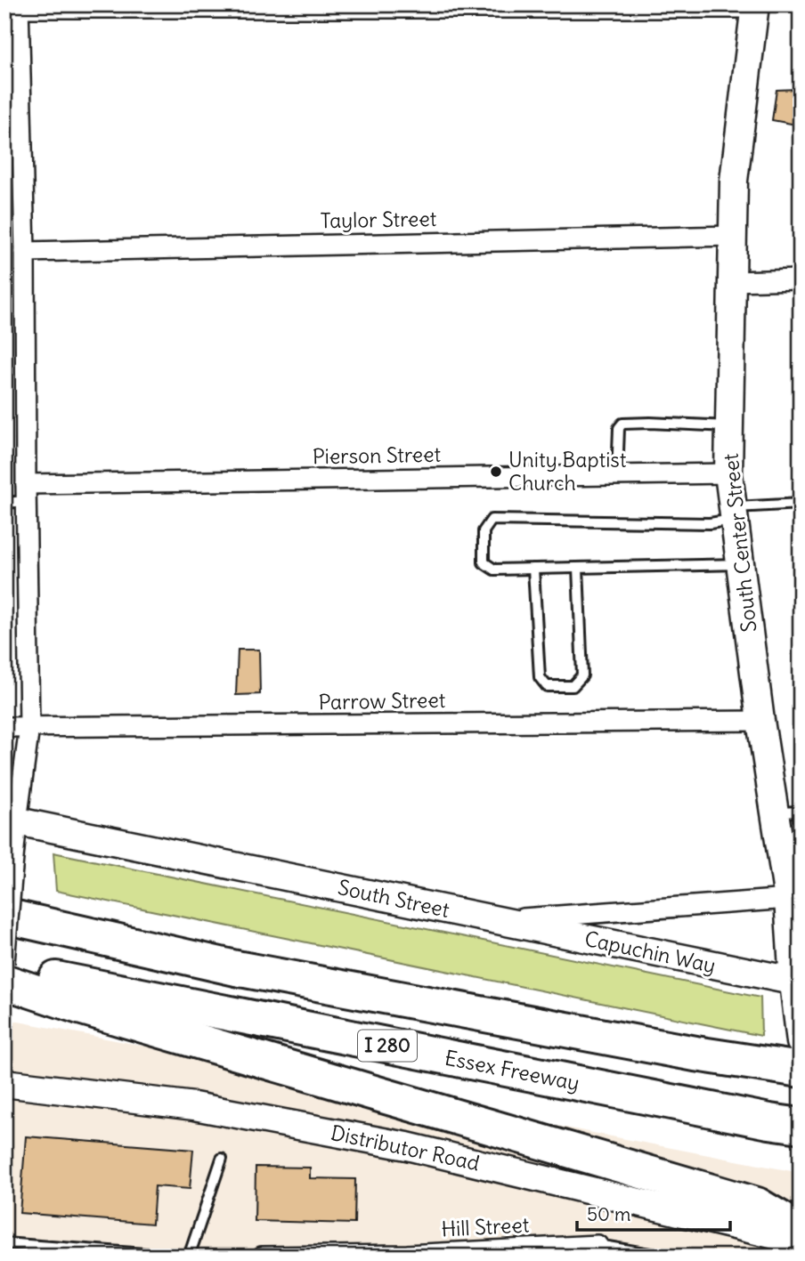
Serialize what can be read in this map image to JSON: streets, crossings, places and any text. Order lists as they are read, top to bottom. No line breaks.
{"streets":{"highway":["I 280","Essex Freeway"],"main road":["South Center Street","South Street","Capuchin Way","Distributor Road"],"street":["Taylor Street","Pierson Street","Parrow Street","Hill Street"]},"crossings":[["Taylor Street","South Center Street"],["Pierson Street","South Center Street"],["South Center Street","Parrow Street"],["South Center Street","South Street"],["South Center Street","Capuchin Way"],["South Street","Capuchin Way"]],"places":["Unity Baptist Church"],"scale_bar":"50 m"}
